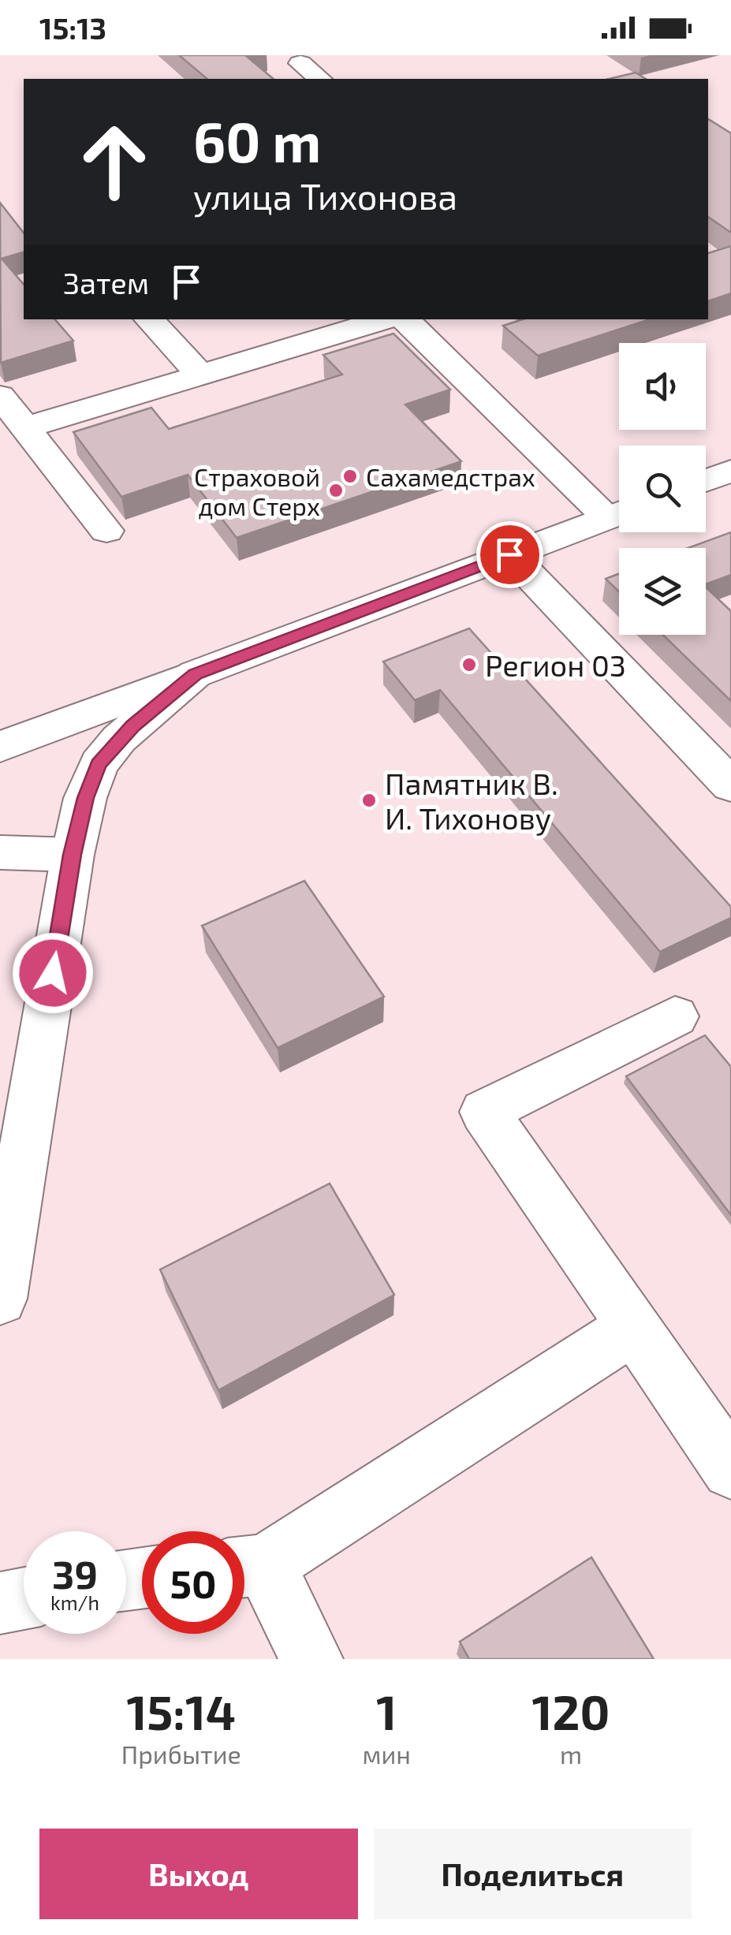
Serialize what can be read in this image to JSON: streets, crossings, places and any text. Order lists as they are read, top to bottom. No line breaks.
{"places":["Сахамедстрах","Страховой дом Стерх","Регион 03","Памятник В. И. Тихонову"],"page":{"status":"15:13","turn":["60 m","улица Тихонова"],"then":"Затем","speed":"39 km/h","limit":"50","eta":["15:14","Прибытие","1","мин","120","m"],"buttons":["Выход","Поделиться"]}}
